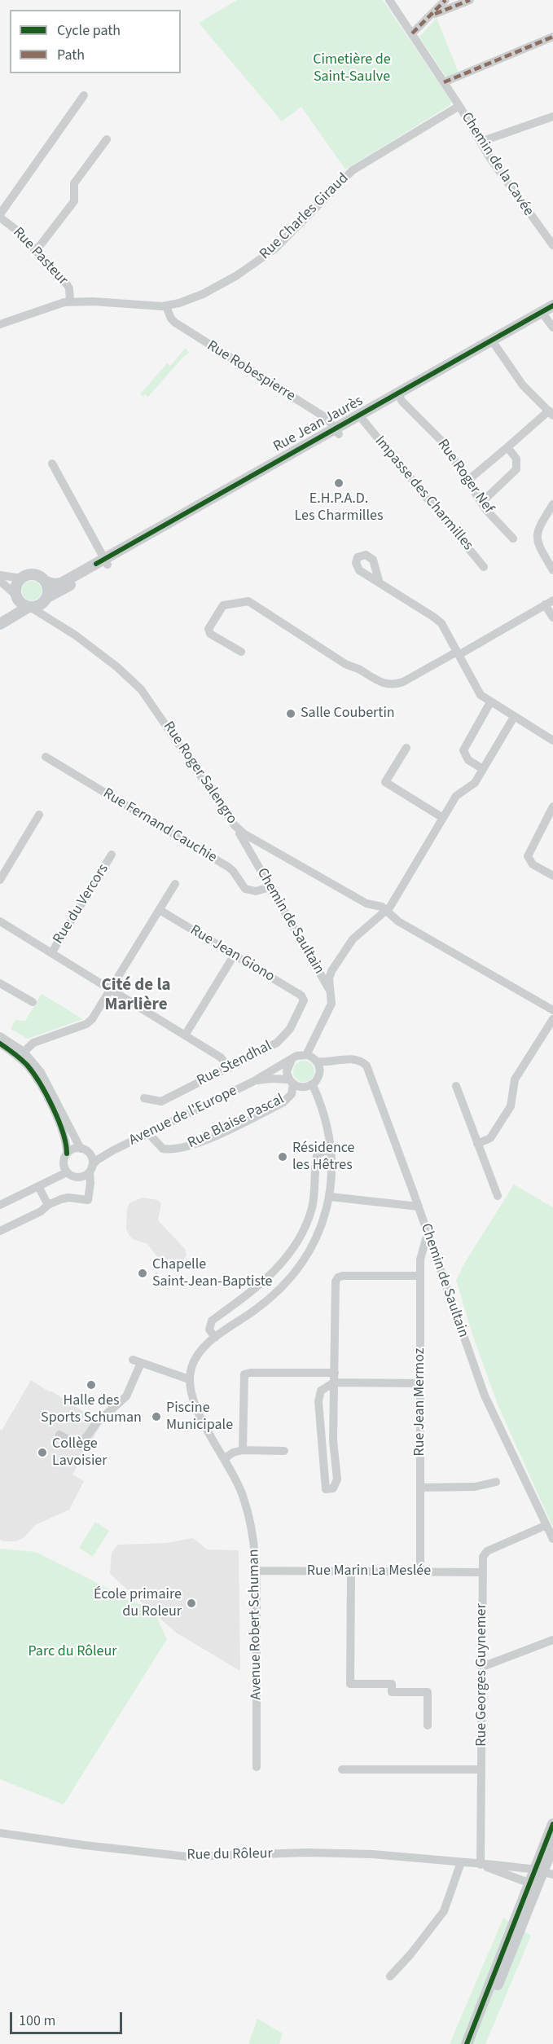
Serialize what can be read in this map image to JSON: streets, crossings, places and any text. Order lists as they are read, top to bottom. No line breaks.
{"streets":{"main road":["Rue Jean Jaurès"],"street":["Chemin de la Cavée","Rue Charles Giraud","Rue Pasteur","Rue Robespierre","Rue Roger Nef","Impasse des Charmilles","Rue Roger Salengro","Rue Fernand Cauchie","Rue du Vercors","Chemin de Saultain","Rue Jean Giono","Rue Stendhal","Avenue de l'Europe","Rue Blaise Pascal","Rue Jean Mermoz","Rue Marin La Meslée","Avenue Robert Schuman","Rue Georges Guynemer","Rue du Rôleur"]},"crossings":[["Chemin de la Cavée","Rue Charles Giraud"],["Rue Charles Giraud","Rue Pasteur"],["Rue Charles Giraud","Rue Robespierre"],["Rue Robespierre","Rue Jean Jaurès"],["Rue Jean Jaurès","Rue Roger Nef"],["Rue Jean Jaurès","Impasse des Charmilles"],["Rue Jean Jaurès","Rue Roger Salengro"],["Rue Roger Salengro","Chemin de Saultain"],["Rue Fernand Cauchie","Chemin de Saultain"],["Chemin de Saultain","Avenue de l'Europe"],["Chemin de Saultain","Rue Blaise Pascal"],["Chemin de Saultain","Rue Jean Mermoz"],["Chemin de Saultain","Rue Georges Guynemer"],["Rue Jean Giono","Rue Stendhal"],["Avenue de l'Europe","Rue Blaise Pascal"],["Rue Jean Mermoz","Rue Marin La Meslée"],["Rue Marin La Meslée","Avenue Robert Schuman"],["Rue Marin La Meslée","Rue Georges Guynemer"],["Rue Georges Guynemer","Rue du Rôleur"]],"districts":["Cité de la Marlière"],"parks":["Cimetière de Saint-Saulve","Parc du Rôleur"],"places":["E.H.P.A.D. Les Charmilles","Salle Coubertin","Résidence les Hêtres","Chapelle Saint-Jean-Baptiste","Halle des Sports Schuman","Piscine Municipale","Collège Lavoisier","École primaire du Roleur"],"legend":["Cycle path","Path"],"scale_bar":"100 m"}
